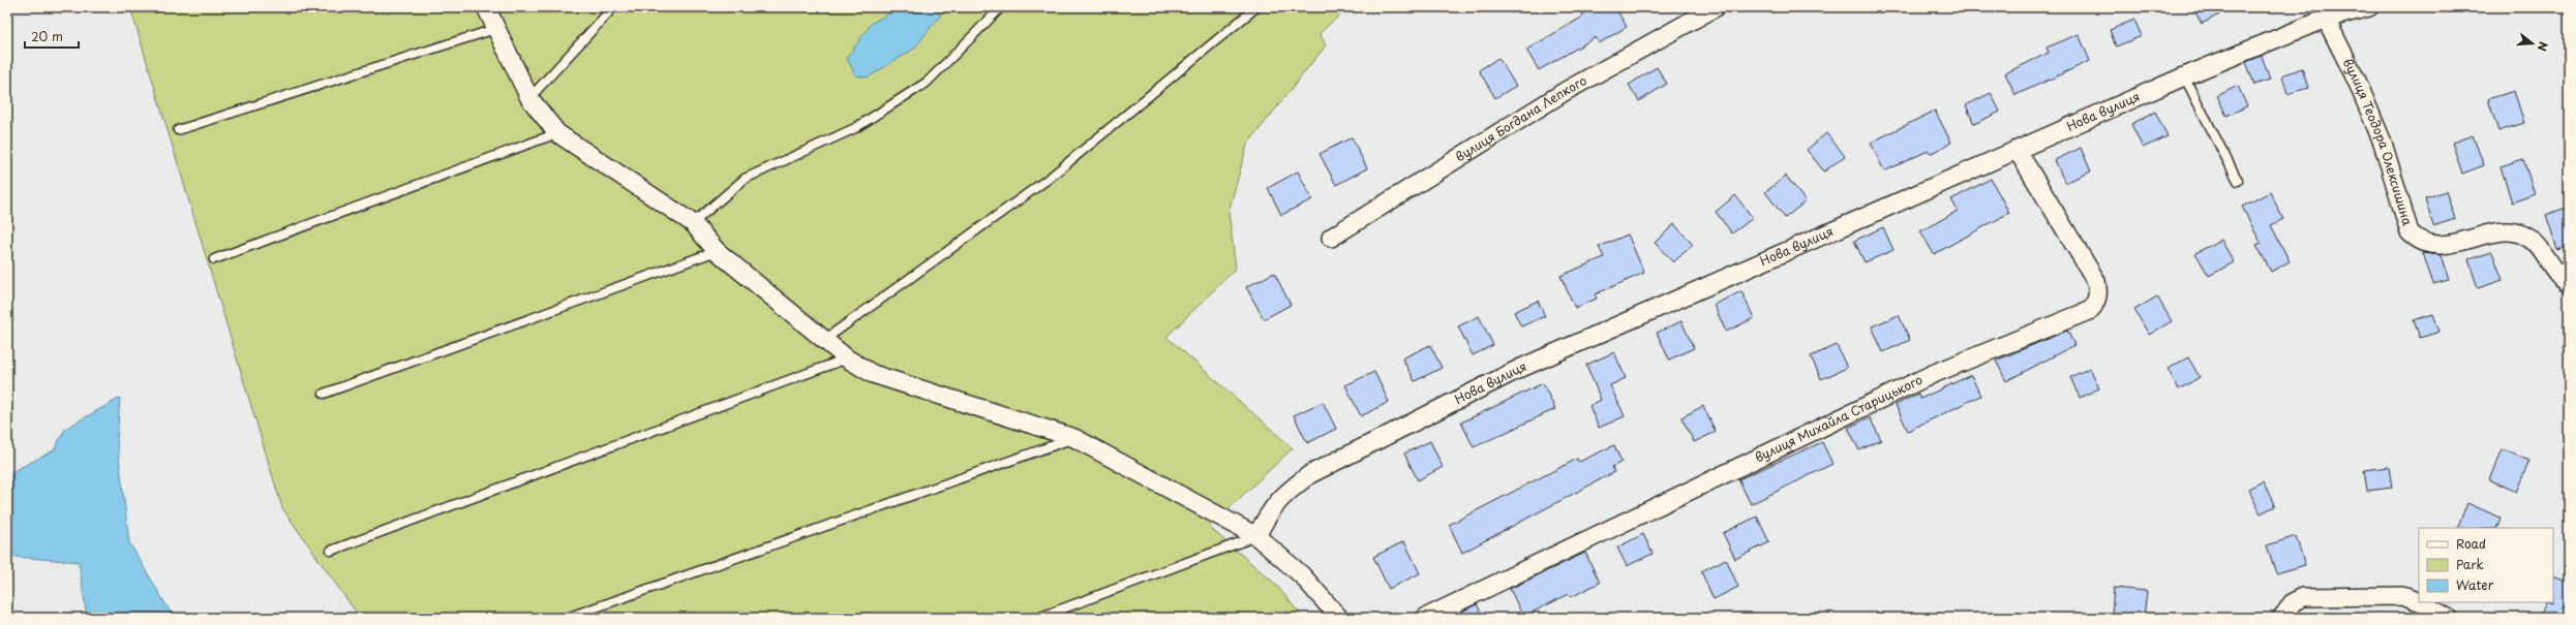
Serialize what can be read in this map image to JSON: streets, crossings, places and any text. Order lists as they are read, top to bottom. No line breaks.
{"streets":{"street":["Нова вулиця","вулиця Богдана Лепкого","вулиця Теодора Олексишина","вулиця Михайла Старицького"]},"crossings":[["Нова вулиця","вулиця Теодора Олексишина"],["Нова вулиця","вулиця Михайла Старицького"]],"legend":["Road","Park","Water"],"scale_bar":"20 m","north":"right"}
